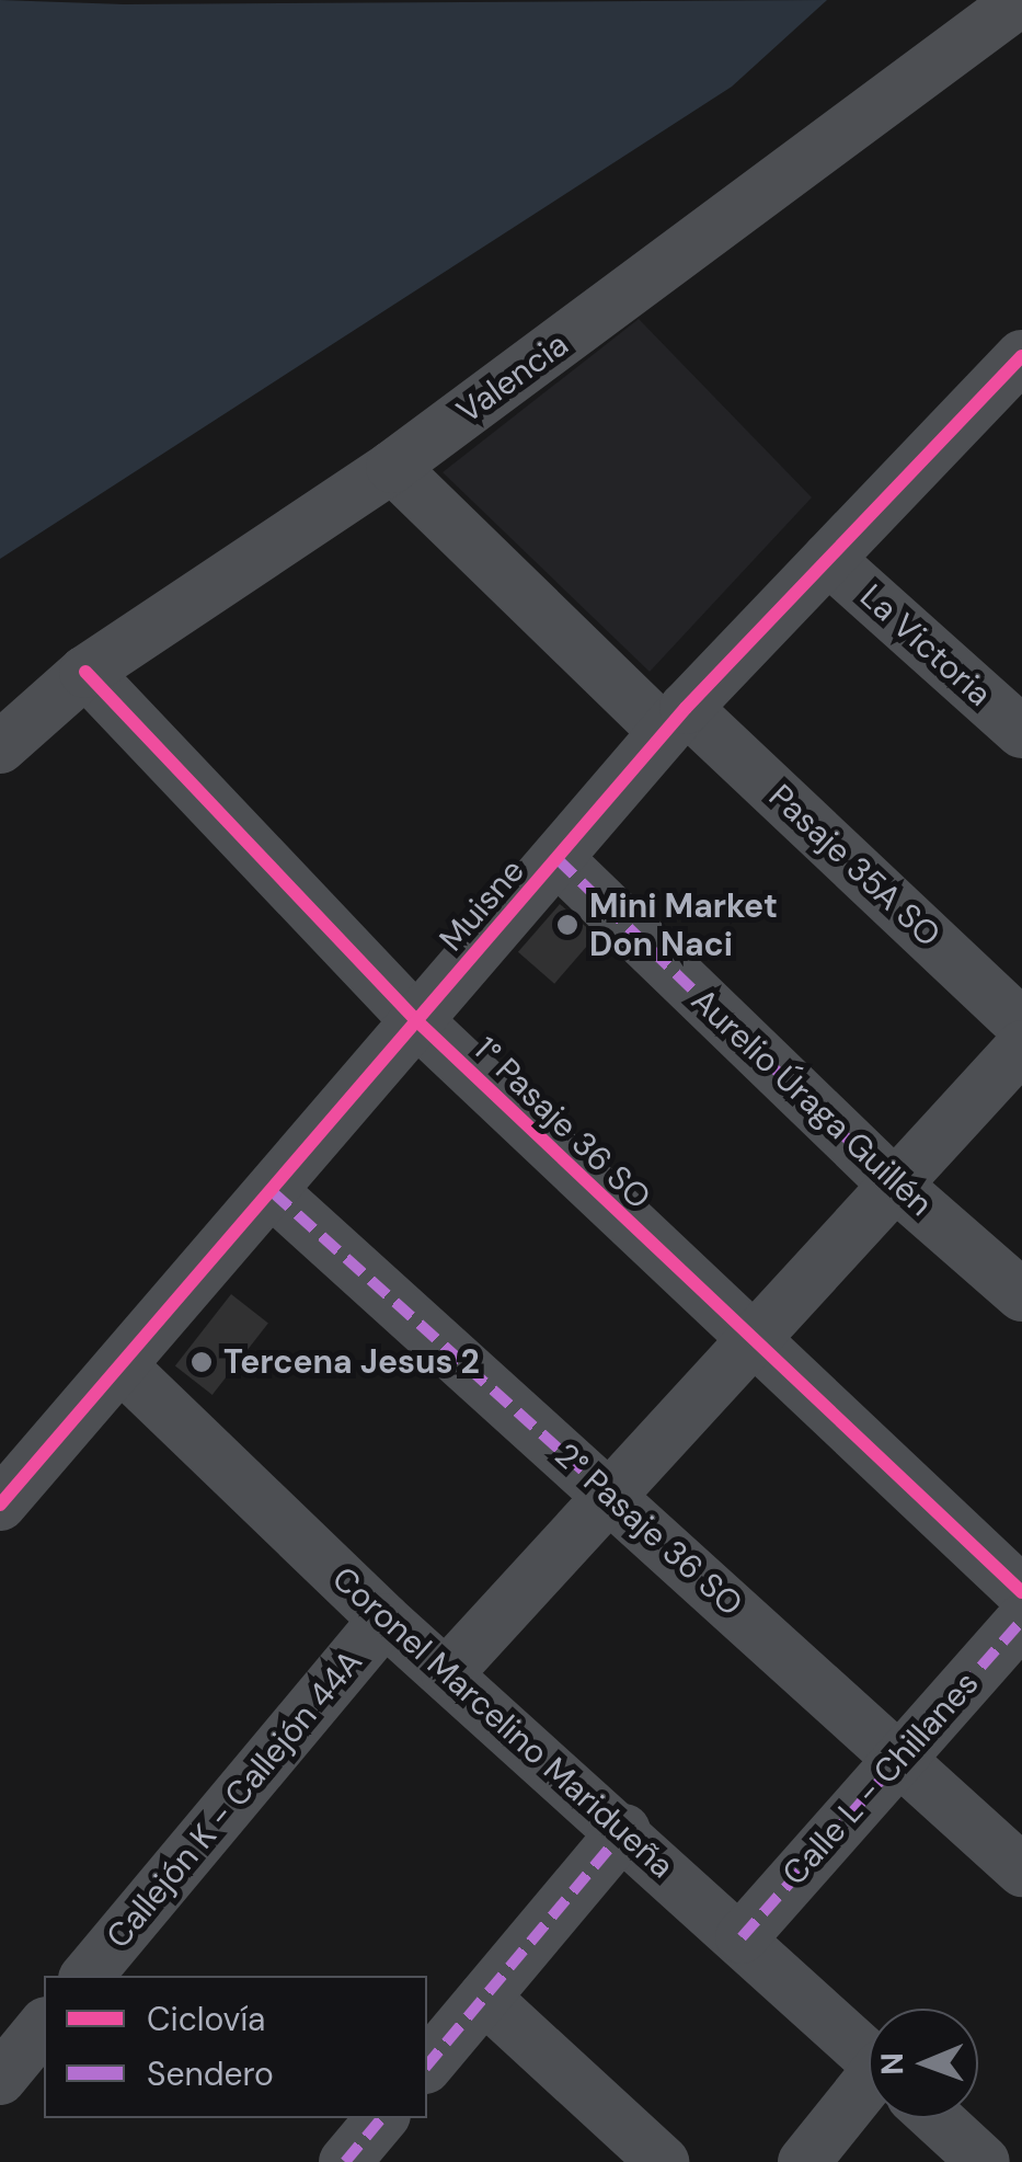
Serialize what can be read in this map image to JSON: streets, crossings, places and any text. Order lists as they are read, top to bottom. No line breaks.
{"streets":{"street":["Valencia","La Victoria","Pasaje 35A SO","Muisne","Aurelio Úraga Guillén","1° Pasaje 36 SO","2° Pasaje 36 SO","Coronel Marcelino Maridueña","Calle L - Chillanes","Callejón K - Callejón 44A"]},"crossings":[["Valencia","Pasaje 35A SO"],["Valencia","1° Pasaje 36 SO"],["La Victoria","Muisne"],["Pasaje 35A SO","Muisne"],["Muisne","Aurelio Úraga Guillén"],["Muisne","1° Pasaje 36 SO"],["Muisne","2° Pasaje 36 SO"],["Muisne","Coronel Marcelino Maridueña"],["2° Pasaje 36 SO","Calle L - Chillanes"],["Coronel Marcelino Maridueña","Calle L - Chillanes"],["Coronel Marcelino Maridueña","Callejón K - Callejón 44A"]],"places":["Mini Market Don Naci","Tercena Jesus 2"],"legend":["Ciclovía","Sendero"],"north":"left"}
